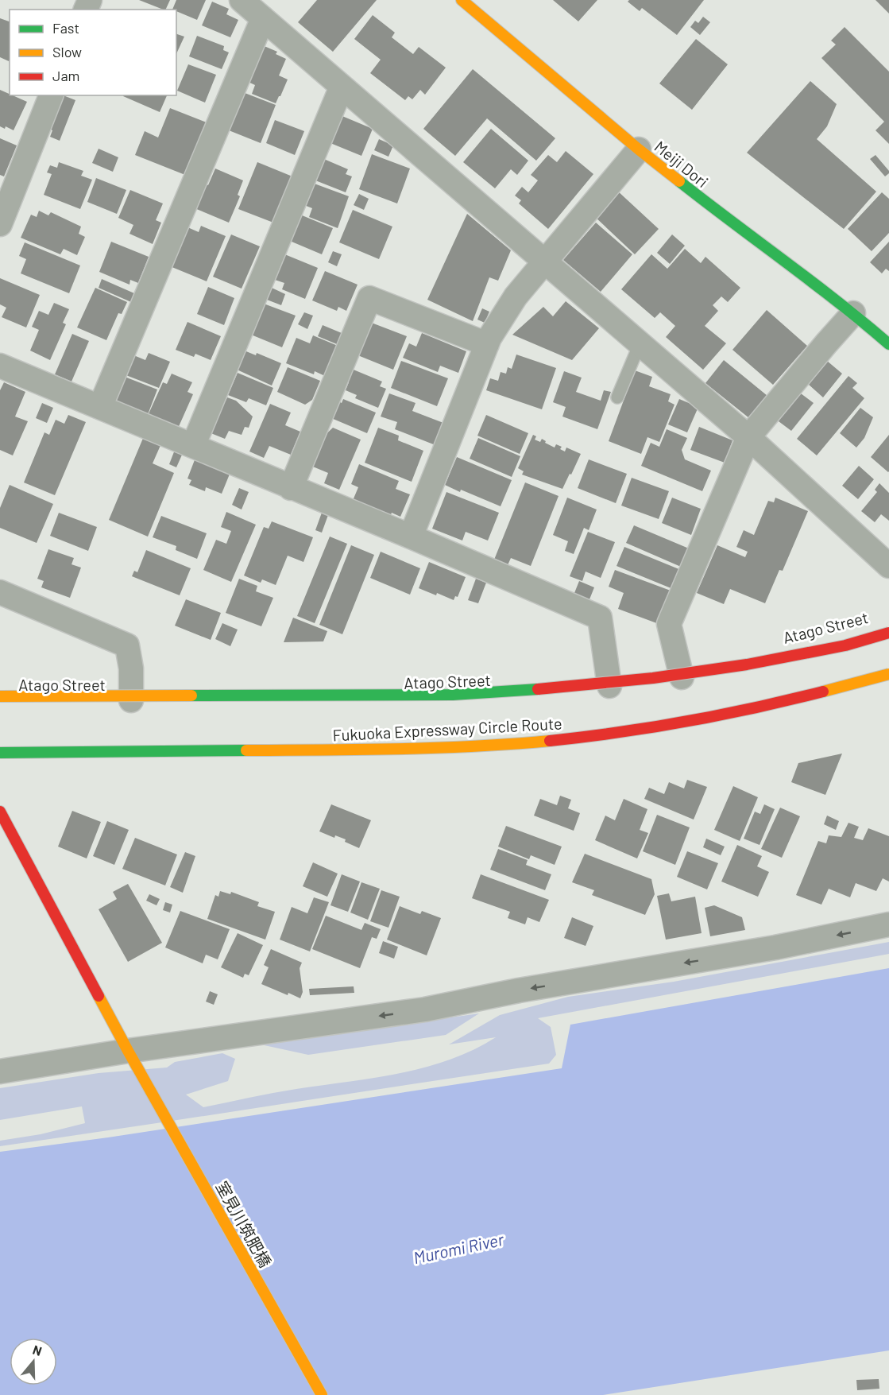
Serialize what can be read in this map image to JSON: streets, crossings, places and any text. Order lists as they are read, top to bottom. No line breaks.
{"streets":{"main road":["Meiji Dori","Atago Street","Fukuoka Expressway Circle Route","室見川筑肥橋"]},"water":["Muromi River"],"legend":["Fast","Slow","Jam"],"north":"top"}
